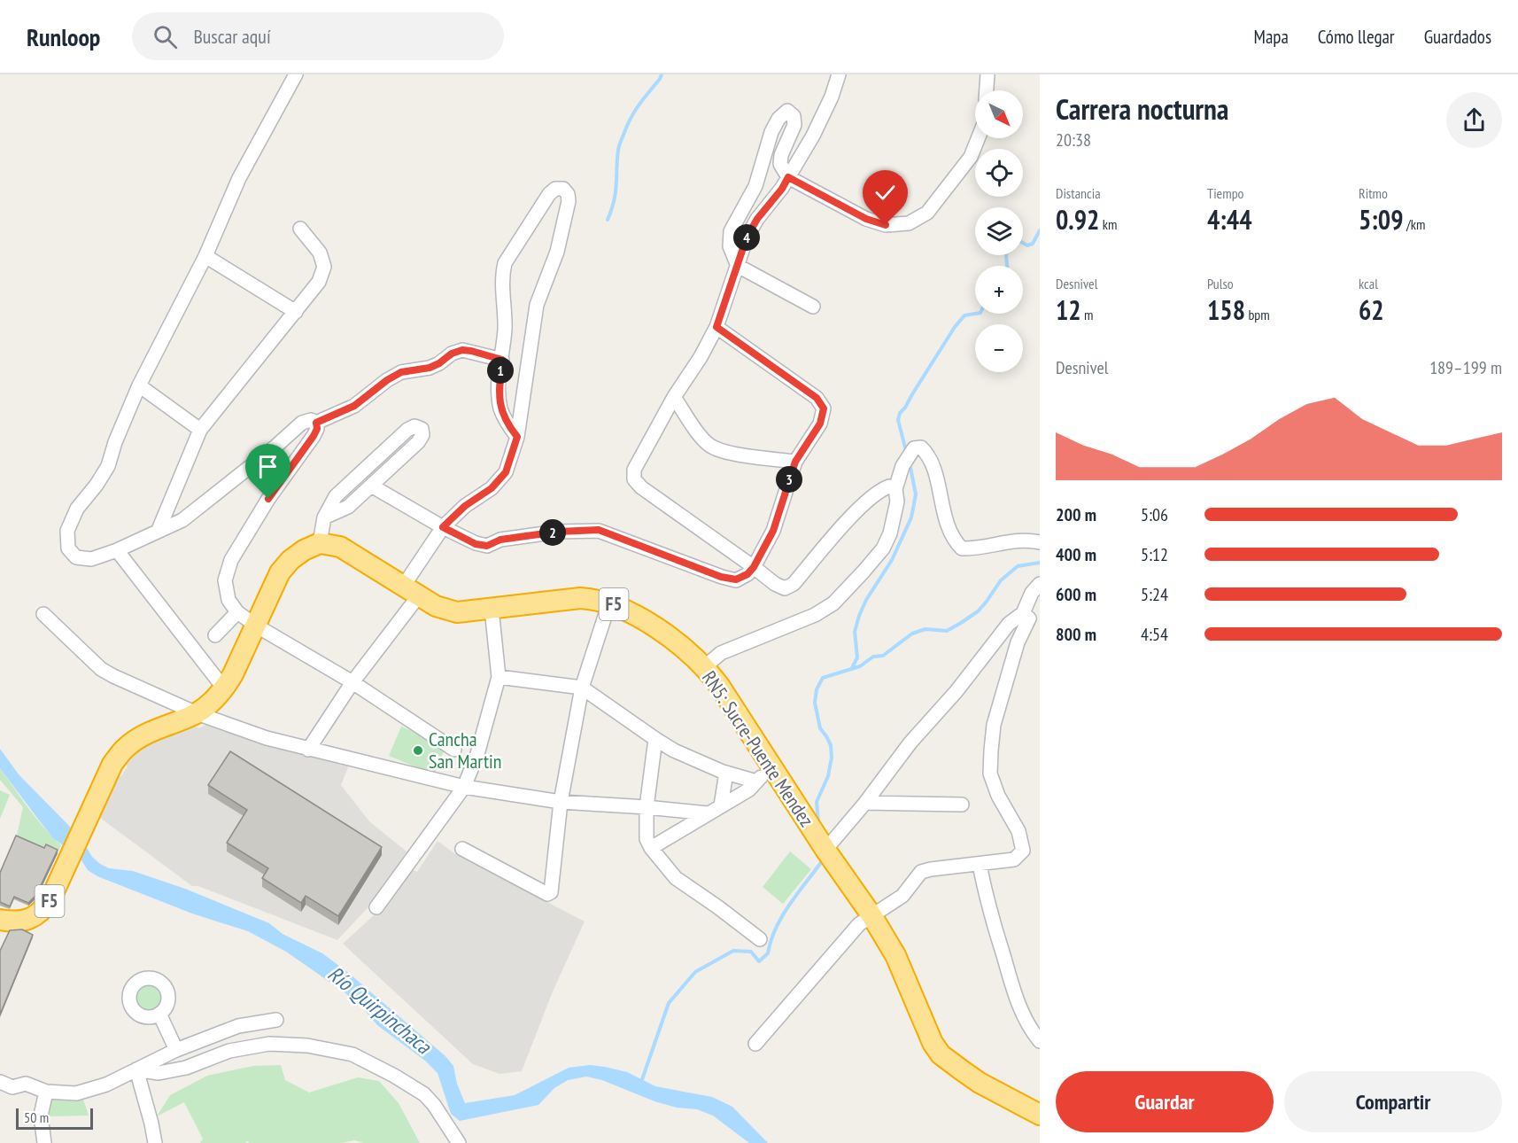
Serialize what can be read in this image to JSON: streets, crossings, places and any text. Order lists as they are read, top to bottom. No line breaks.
{"streets":{"highway":["F5","RN5: Sucre-Puente Mendez"]},"crossings":[["F5","RN5: Sucre-Puente Mendez"]],"water":["Río Quirpinchaca"],"places":["Cancha San Martin"],"scale_bar":"50 m","north":"bottom right","page":{"header":"Runloop","search":"Buscar aquí","nav":["Mapa","Cómo llegar","Guardados"],"heading":["Carrera nocturna","20:38"],"map_buttons":["+","−"],"stats":[["Distancia","0.92 km"],["Tiempo","4:44"],["Ritmo","5:09 /km"],["Desnivel","12 m"],["Pulso","158 bpm"],["kcal","62"]],"pins":["4","1","3","2"],"chart":["Desnivel","189–199 m"],"list":[{"name":"200 m","note":"5:06"},{"name":"400 m","note":"5:12"},{"name":"600 m","note":"5:24"},{"name":"800 m","note":"4:54"}],"buttons":["Guardar","Compartir"],"scale":"50 m"}}
